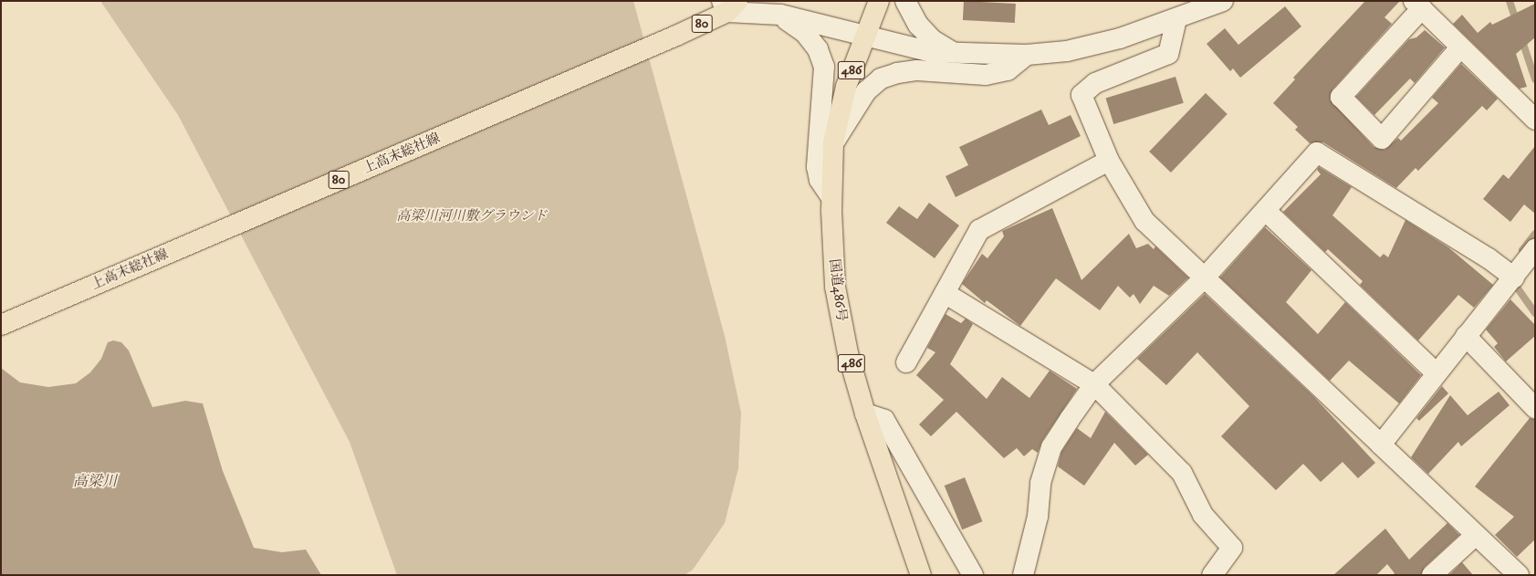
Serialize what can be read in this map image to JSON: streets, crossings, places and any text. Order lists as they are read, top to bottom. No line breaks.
{"streets":{"main road":["80","486","上高末総社線","国道486号"]},"water":["高梁川"],"parks":["高梁川河川敷グラウンド"]}
